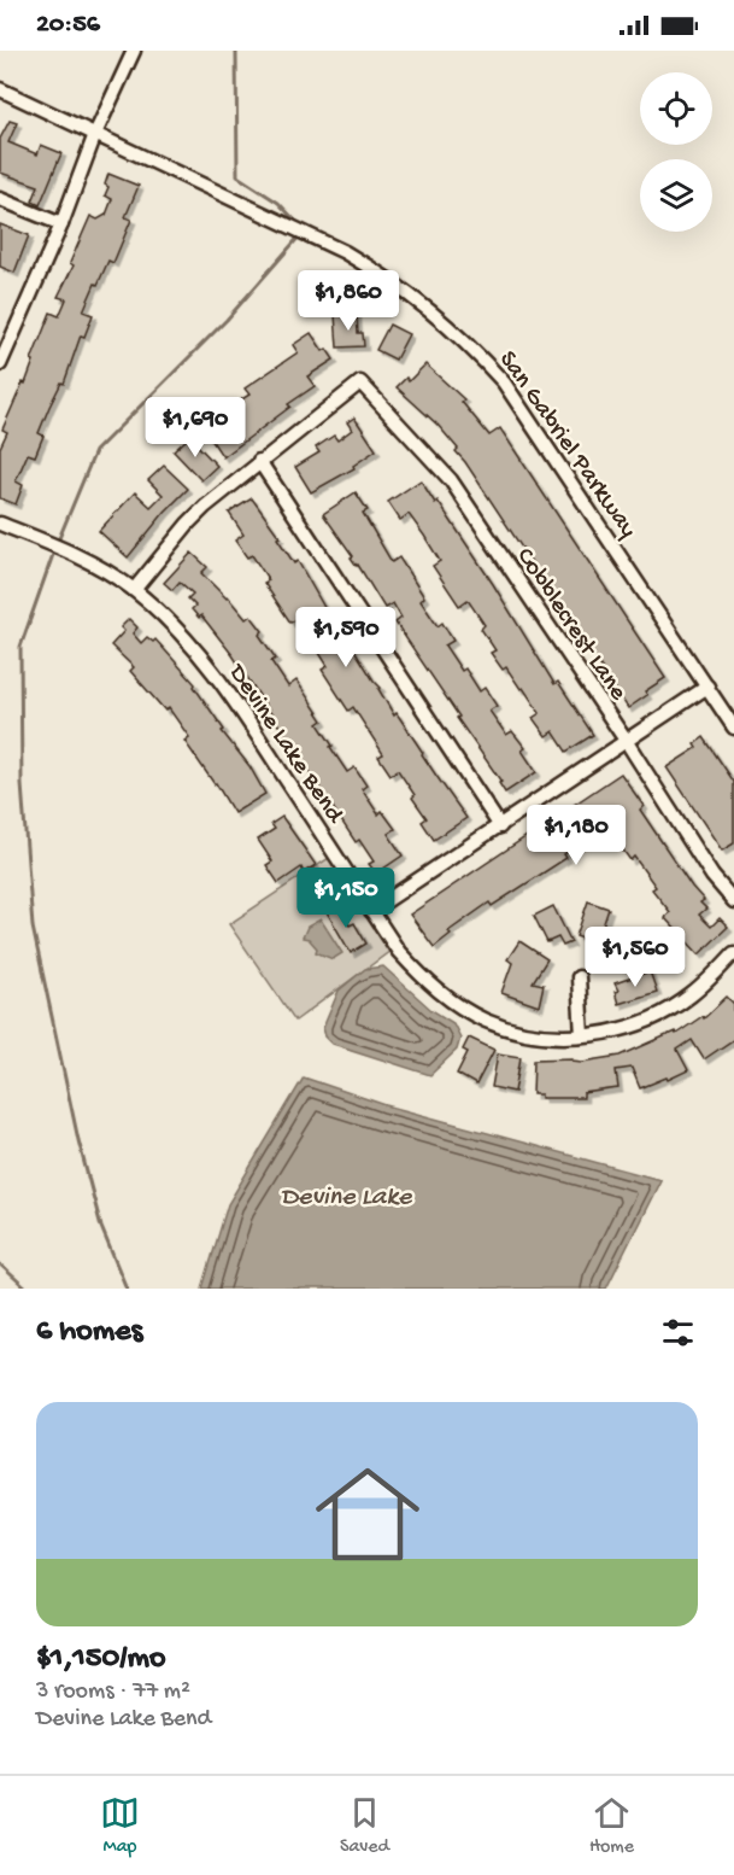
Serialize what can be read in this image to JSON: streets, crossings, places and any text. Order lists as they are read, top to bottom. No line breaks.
{"streets":{"street":["San Gabriel Parkway","Cobblecrest Lane","Devine Lake Bend"]},"water":["Devine Lake"],"page":{"status":"20:56","price":["$1,860","$1,690","$1,590","$1,180","$1,150","$1,560"],"heading":"6 homes","list":[{"name":"$1,150/mo","note":"3 rooms · 77 m² · Devine Lake Bend"}],"tabs":["Map","Saved","Home"]}}
